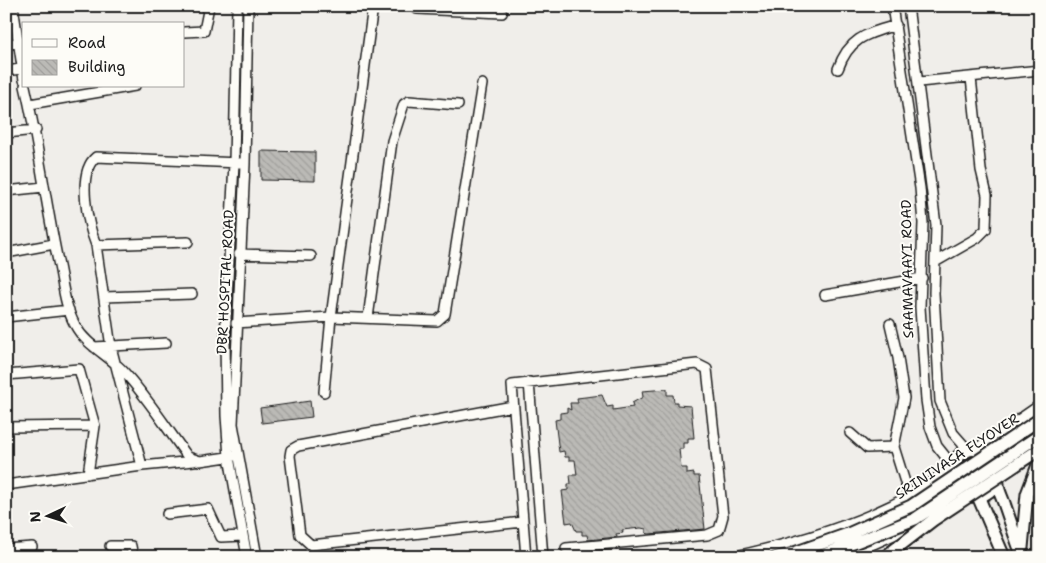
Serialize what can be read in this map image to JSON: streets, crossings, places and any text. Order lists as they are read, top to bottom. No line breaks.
{"streets":{"main road":["SRINIVASA FLYOVER"],"street":["SAAMAVAAYI ROAD","DBR HOSPITAL ROAD"]},"legend":["Road","Building"],"north":"left"}
